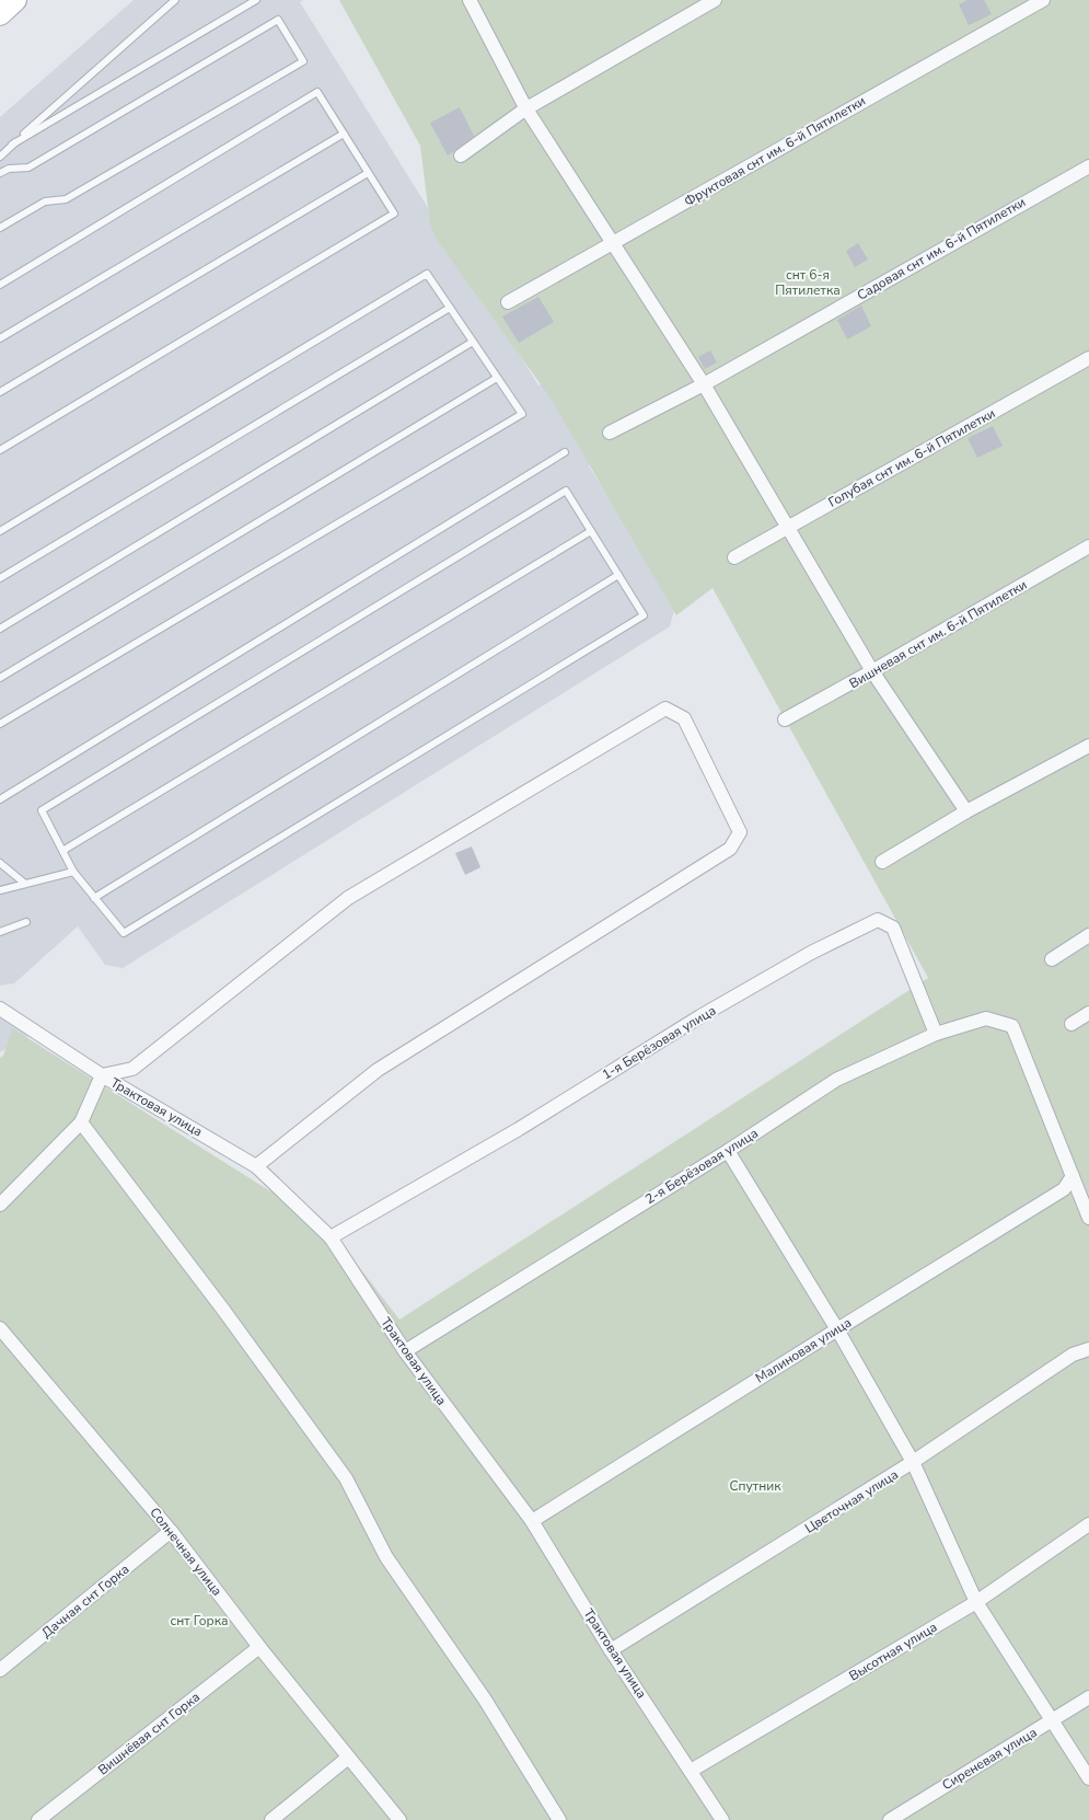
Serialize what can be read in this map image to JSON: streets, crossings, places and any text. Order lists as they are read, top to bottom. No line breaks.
{"streets":{"street":["Фруктовая снт им. 6-й Пятилетки","Садовая снт им. 6-й Пятилетки","Голубая снт им. 6-й Пятилетки","Вишневая снт им. 6-й Пятилетки","1-я Берёзовая улица","Трактовая улица","2-я Берёзовая улица","Малиновая улица","Цветочная улица","Солнечная улица","Дачная снт Горка","Высотная улица","Вишнёвая снт Горка","Сиреневая улица"]},"crossings":[["1-я Берёзовая улица","Трактовая улица"],["1-я Берёзовая улица","2-я Берёзовая улица"],["Трактовая улица","2-я Берёзовая улица"],["Трактовая улица","Малиновая улица"],["Трактовая улица","Цветочная улица"],["Трактовая улица","Высотная улица"],["2-я Берёзовая улица","Малиновая улица"],["Солнечная улица","Дачная снт Горка"],["Солнечная улица","Вишнёвая снт Горка"]],"parks":["снт 6-я Пятилетка","Спутник","снт Горка"]}
